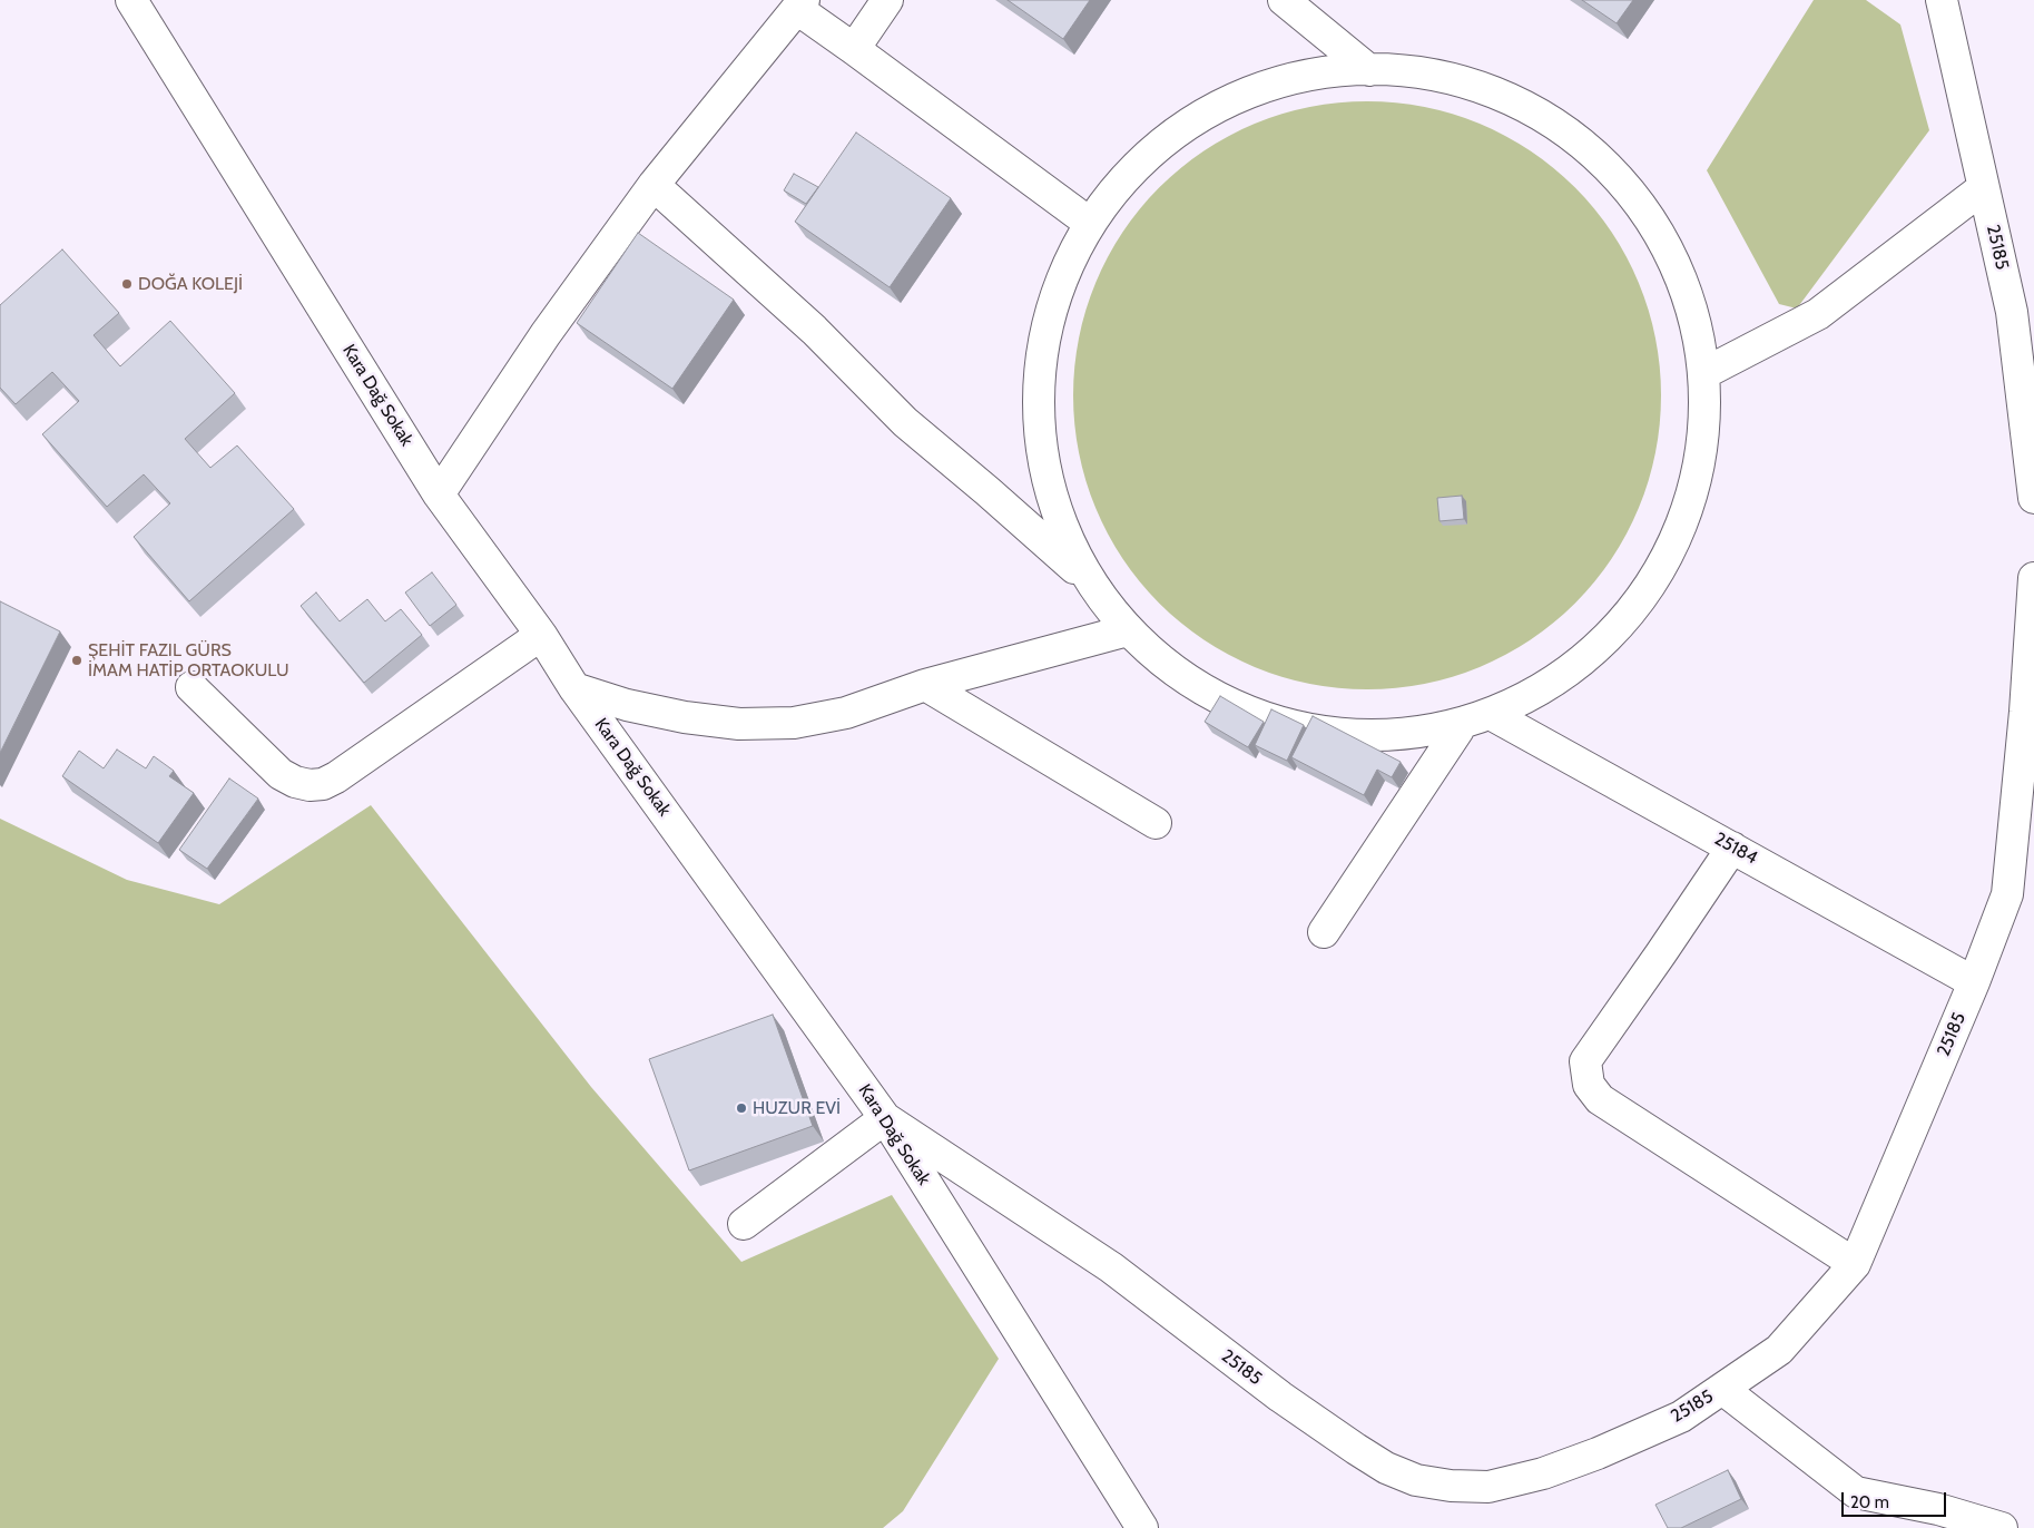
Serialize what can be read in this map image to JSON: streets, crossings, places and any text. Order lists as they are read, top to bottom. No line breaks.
{"streets":{"street":["25185","Kara Dağ Sokak","25184"]},"crossings":[["25185","Kara Dağ Sokak"],["25185","25184"]],"places":["DOĞA KOLEJİ","ŞEHİT FAZIL GÜRS İMAM HATİP ORTAOKULU","HUZUR EVİ"],"scale_bar":"20 m"}
